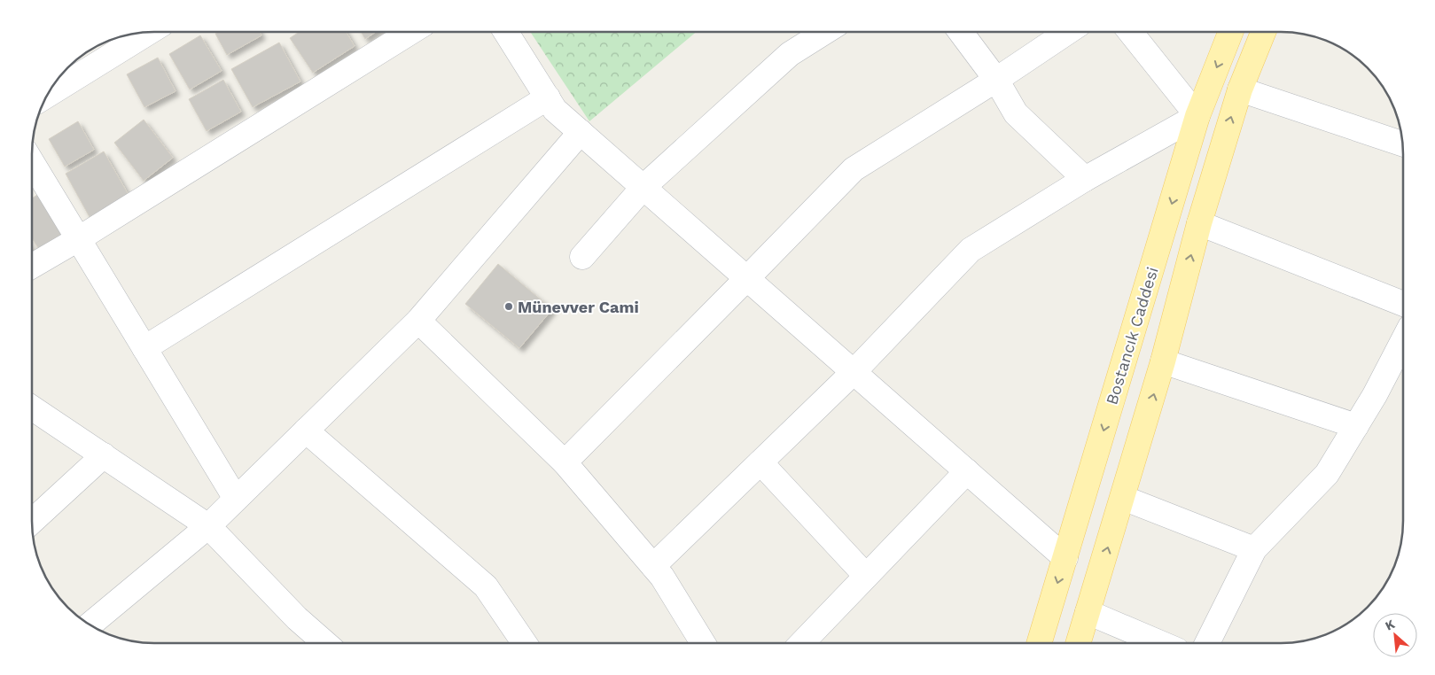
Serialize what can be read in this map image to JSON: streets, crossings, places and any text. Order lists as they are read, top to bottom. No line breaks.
{"streets":{"main road":["Bostancık Caddesi"]},"places":["Münevver Cami"],"north":"top left"}
